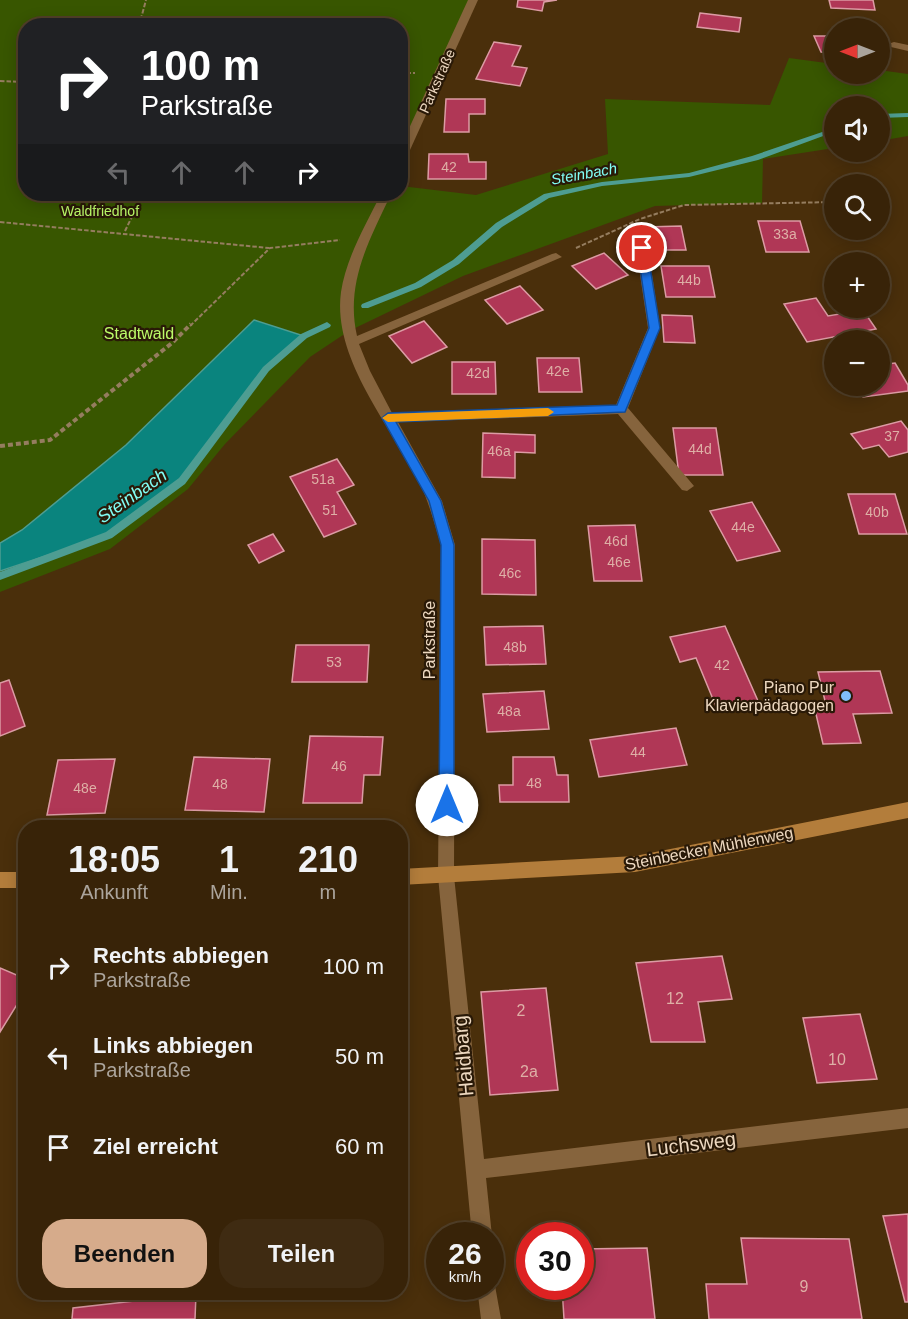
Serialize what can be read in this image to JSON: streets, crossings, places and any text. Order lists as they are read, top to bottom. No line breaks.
{"streets":{"street":["Parkstraße","Steinbecker Mühlenweg","Haidbarg","Luchsweg"]},"crossings":[["Parkstraße","Steinbecker Mühlenweg"],["Parkstraße","Haidbarg"],["Steinbecker Mühlenweg","Haidbarg"],["Haidbarg","Luchsweg"]],"water":["Steinbach"],"parks":["Waldfriedhof","Stadtwald"],"places":["Piano Pur Klavierpädagogen"],"house_numbers":["42","33a","44b","42e","42d","37","44d","46a","51a","51","40b","44e","46d","46e","46c","48b","53","42","48a","44","46","48","48","48e","12","2","10","2a","9"],"north":"left","page":{"map_buttons":["+","−"],"turn":["100 m","Parkstraße"],"eta":["18:05","Ankunft","1","Min.","210","m"],"list":[{"name":"Rechts abbiegen","note":"Parkstraße","value":"100 m"},{"name":"Links abbiegen","note":"Parkstraße","value":"50 m"},{"name":"Ziel erreicht","value":"60 m"}],"buttons":["Beenden","Teilen"],"speed":"26 km/h","limit":"30"}}
